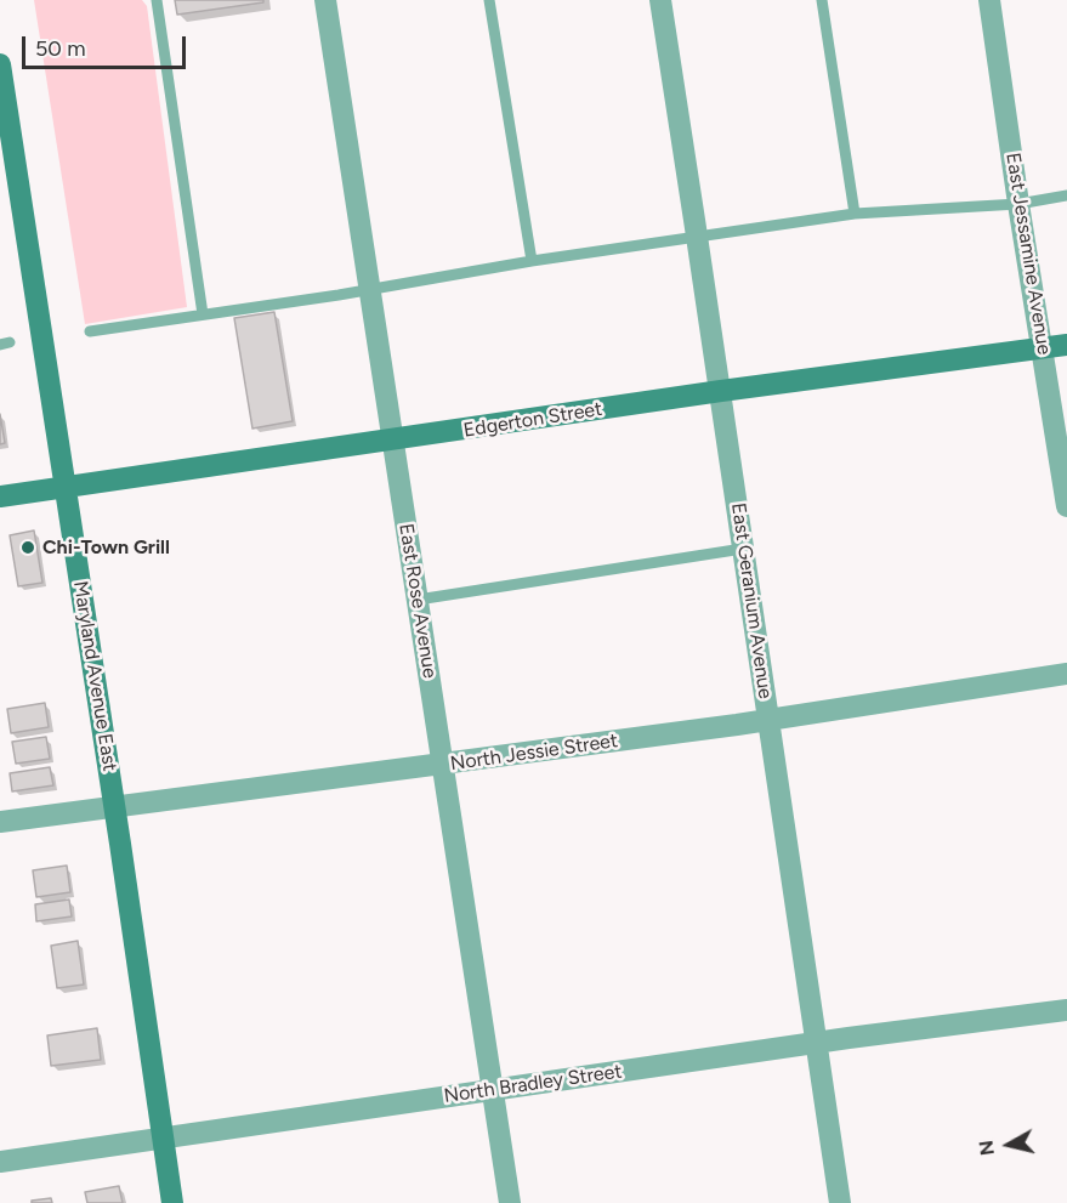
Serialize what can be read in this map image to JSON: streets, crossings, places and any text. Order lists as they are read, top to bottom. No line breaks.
{"streets":{"main road":["Edgerton Street","Maryland Avenue East"],"street":["East Jessamine Avenue","East Rose Avenue","East Geranium Avenue","North Jessie Street","North Bradley Street"]},"crossings":[["East Jessamine Avenue","Edgerton Street"],["Edgerton Street","East Rose Avenue"],["Edgerton Street","East Geranium Avenue"],["Edgerton Street","Maryland Avenue East"],["East Rose Avenue","North Jessie Street"],["East Rose Avenue","North Bradley Street"],["East Geranium Avenue","North Jessie Street"],["East Geranium Avenue","North Bradley Street"],["Maryland Avenue East","North Jessie Street"],["Maryland Avenue East","North Bradley Street"]],"places":["Chi-Town Grill"],"scale_bar":"50 m","north":"left"}
